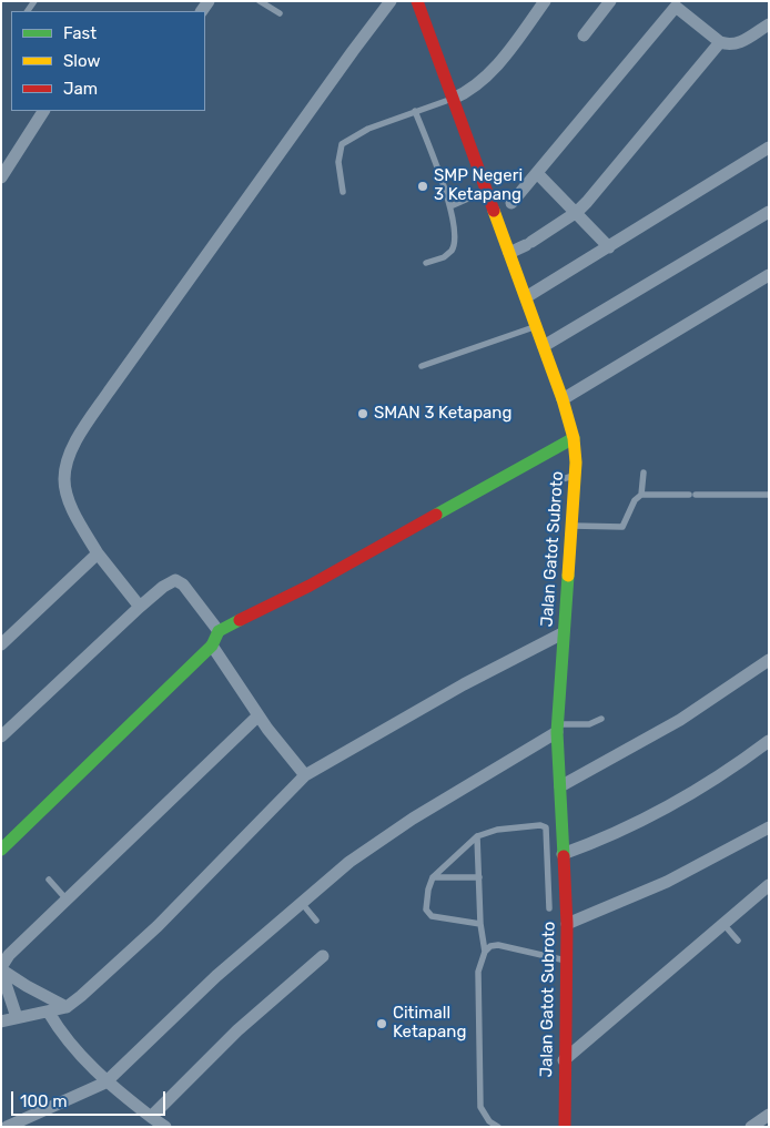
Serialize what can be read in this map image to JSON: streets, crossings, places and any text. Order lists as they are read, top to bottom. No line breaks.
{"streets":{"street":["Jalan Gatot Subroto"]},"places":["SMP Negeri 3 Ketapang","SMAN 3 Ketapang","Citimall Ketapang"],"legend":["Fast","Slow","Jam"],"scale_bar":"100 m"}
